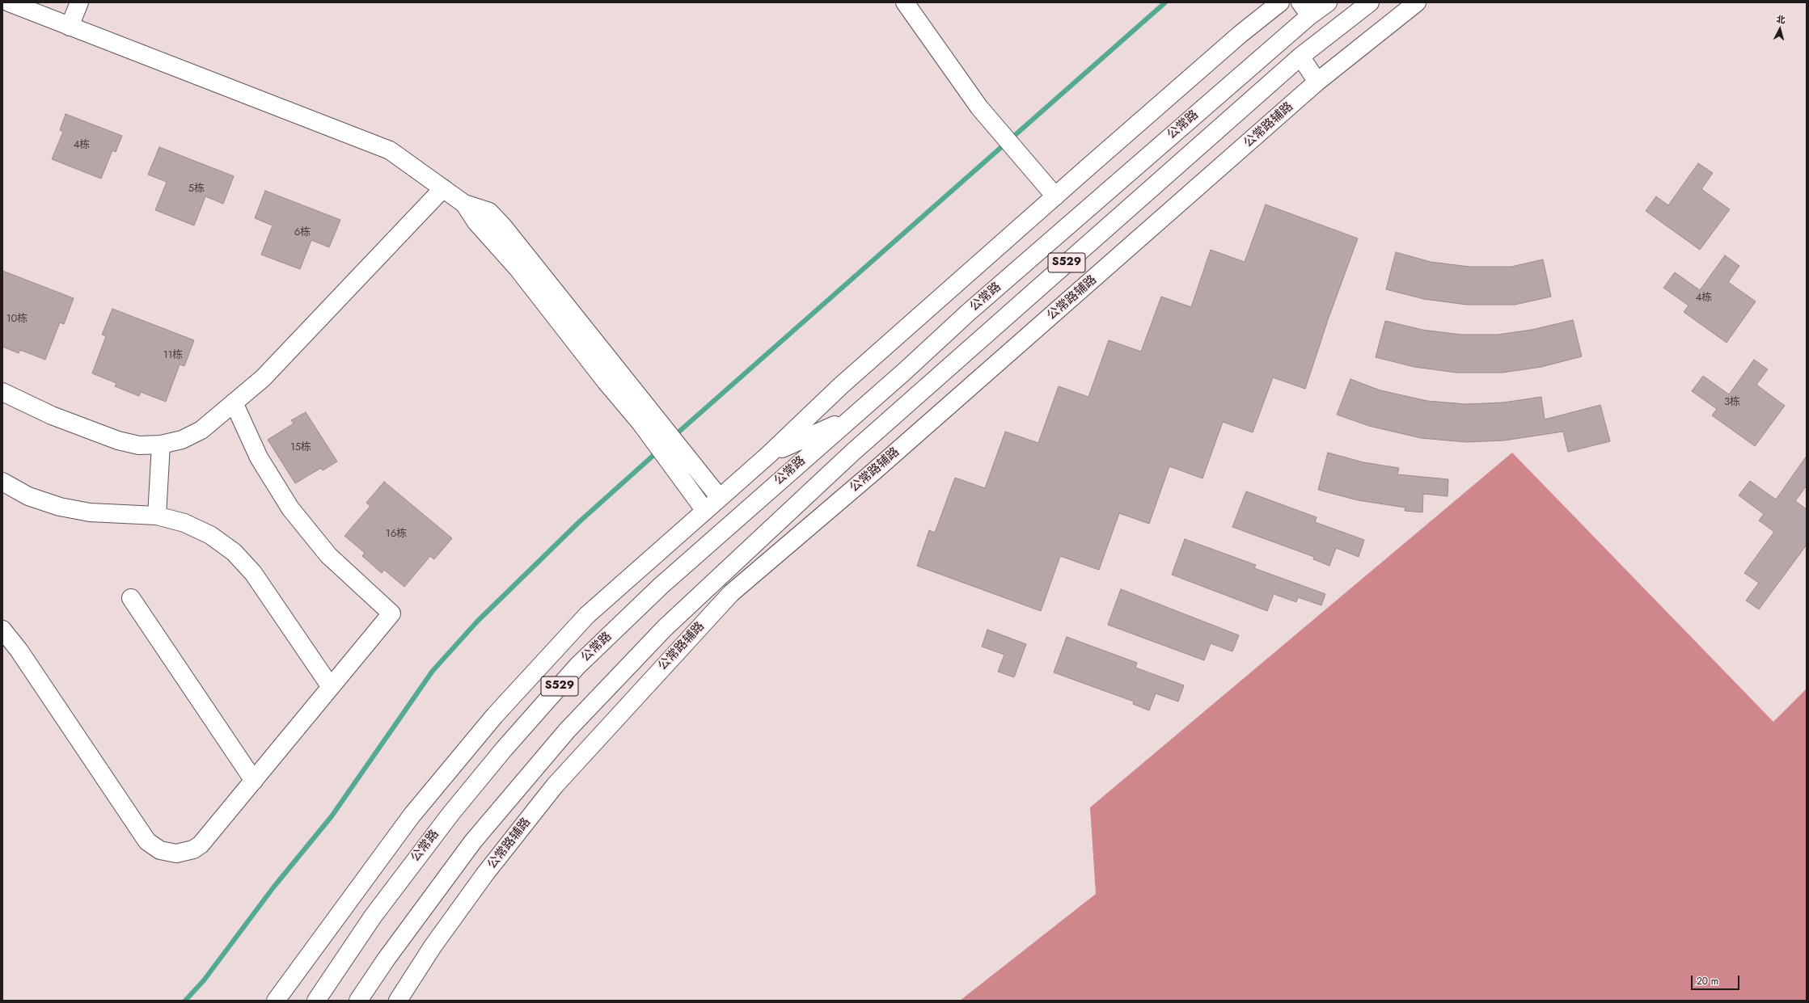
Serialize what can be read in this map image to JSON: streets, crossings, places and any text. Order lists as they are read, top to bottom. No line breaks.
{"streets":{"main road":["公常路","公常路辅路","S529"]},"house_numbers":["4栋","5栋","6栋","4栋","10栋","11栋","3栋","15栋","16栋"],"scale_bar":"20 m","north":"top"}
